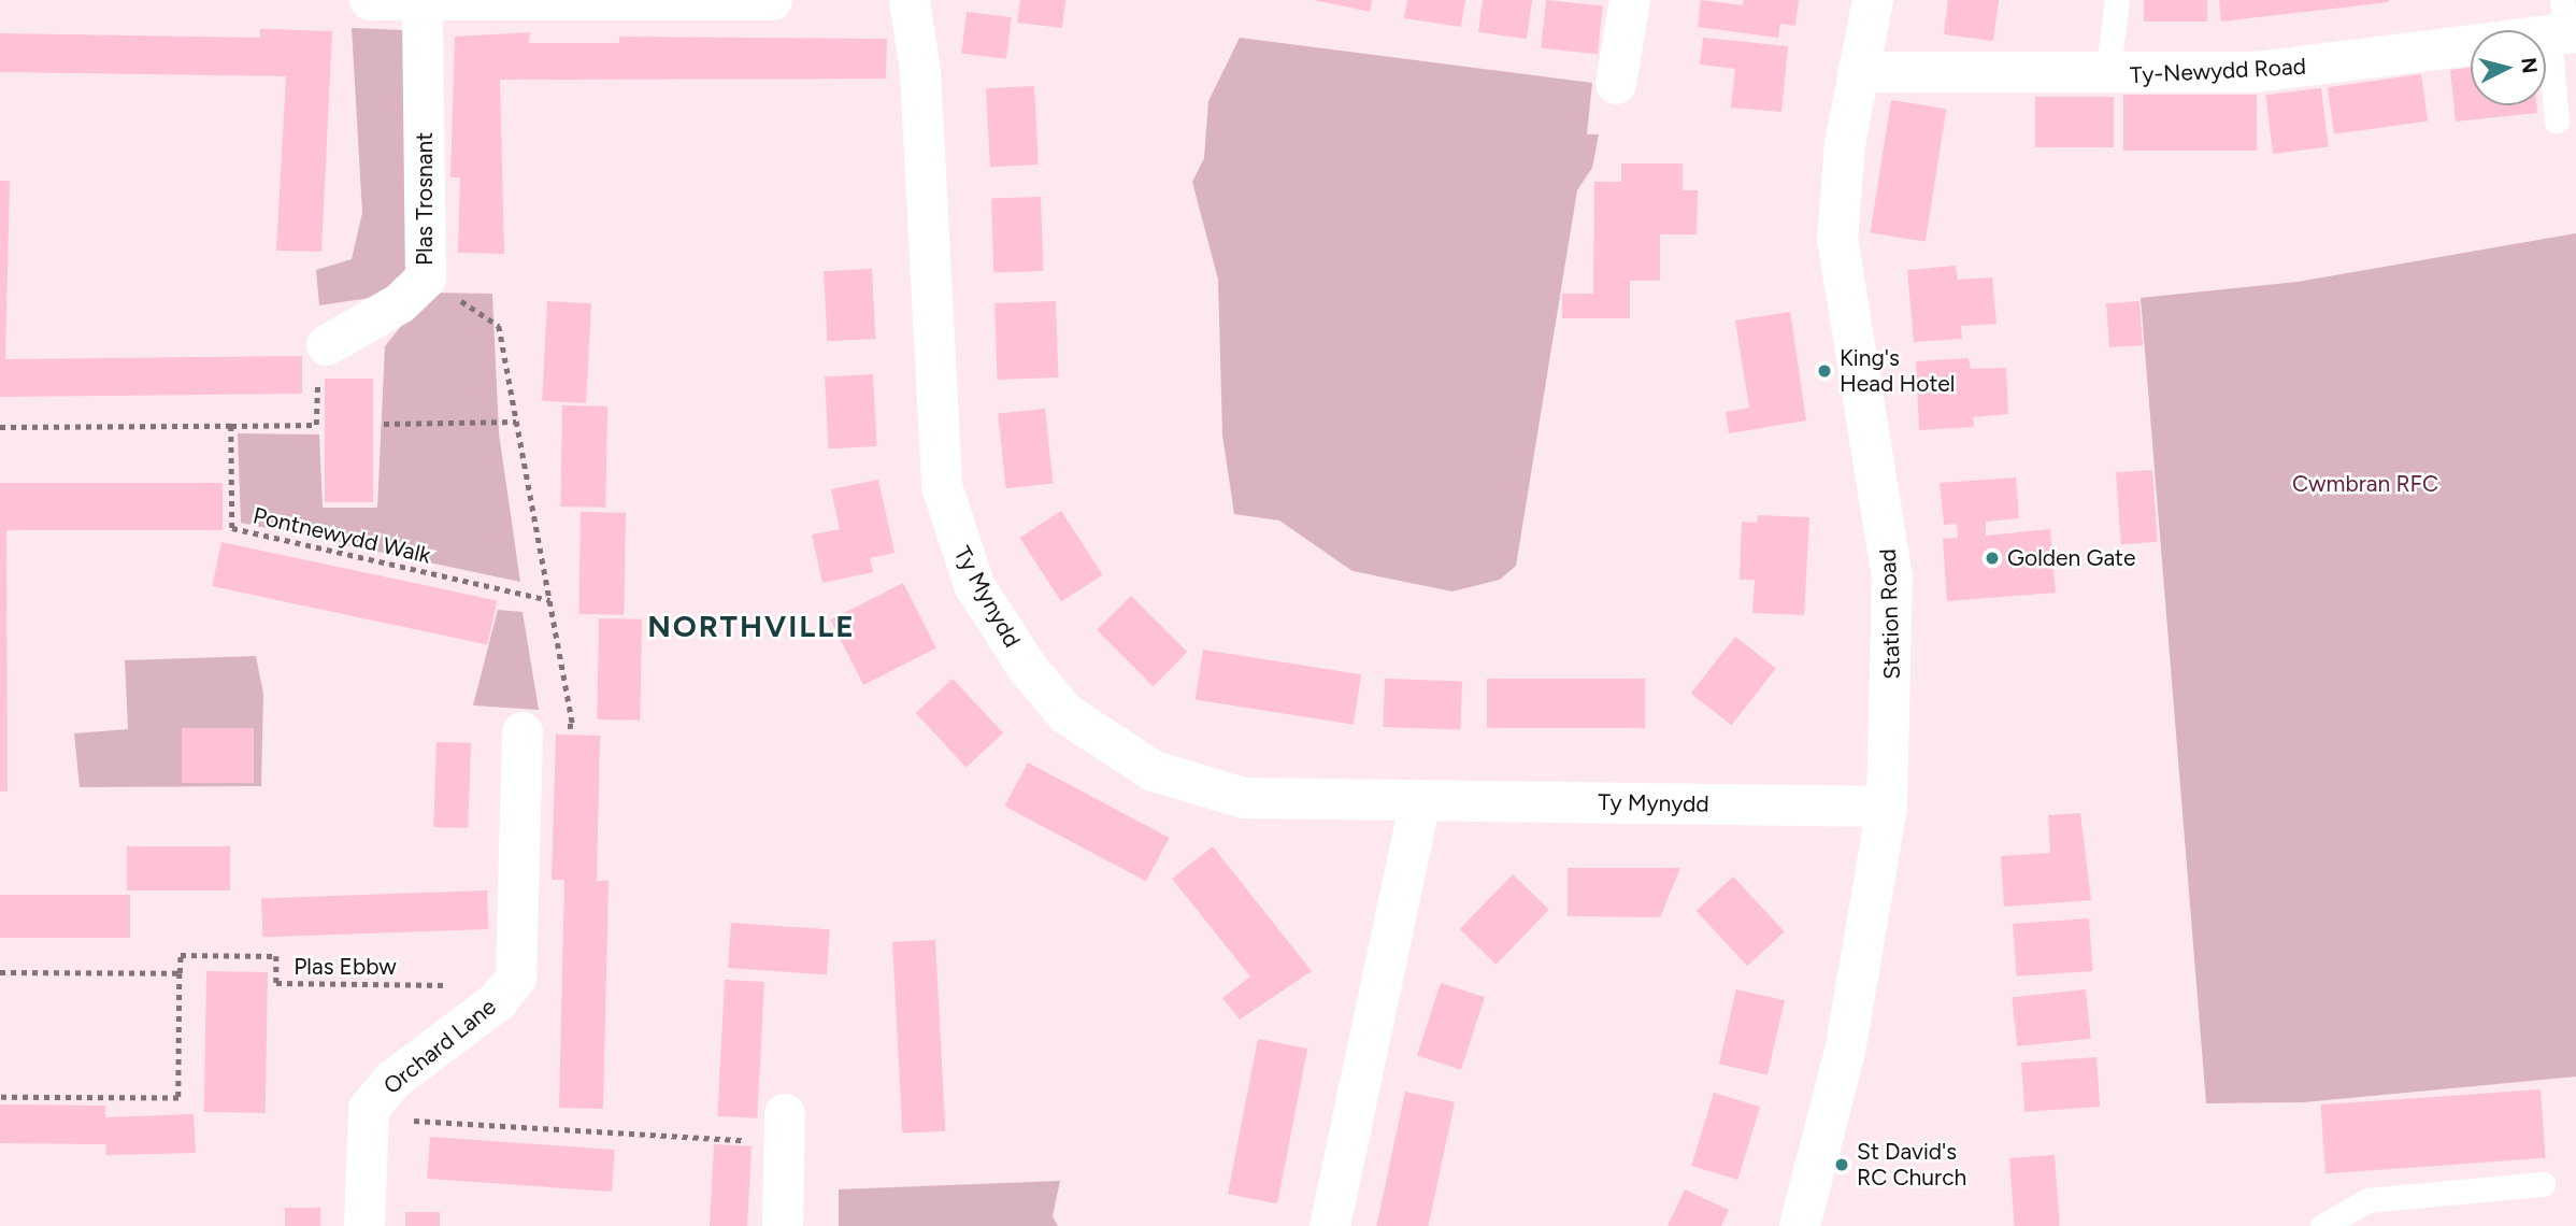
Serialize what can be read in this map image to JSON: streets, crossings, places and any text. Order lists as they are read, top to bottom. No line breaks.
{"streets":{"street":["Ty-Newydd Road","Plas Trosnant","Ty Mynydd","Station Road","Orchard Lane"],"path":["Pontnewydd Walk","Plas Ebbw"]},"crossings":[["Ty-Newydd Road","Station Road"],["Ty Mynydd","Station Road"],["Plas Ebbw","Orchard Lane"]],"districts":["NORTHVILLE"],"parks":["Cwmbran RFC"],"places":["King's Head Hotel","Golden Gate","St David's RC Church"],"north":"right"}
